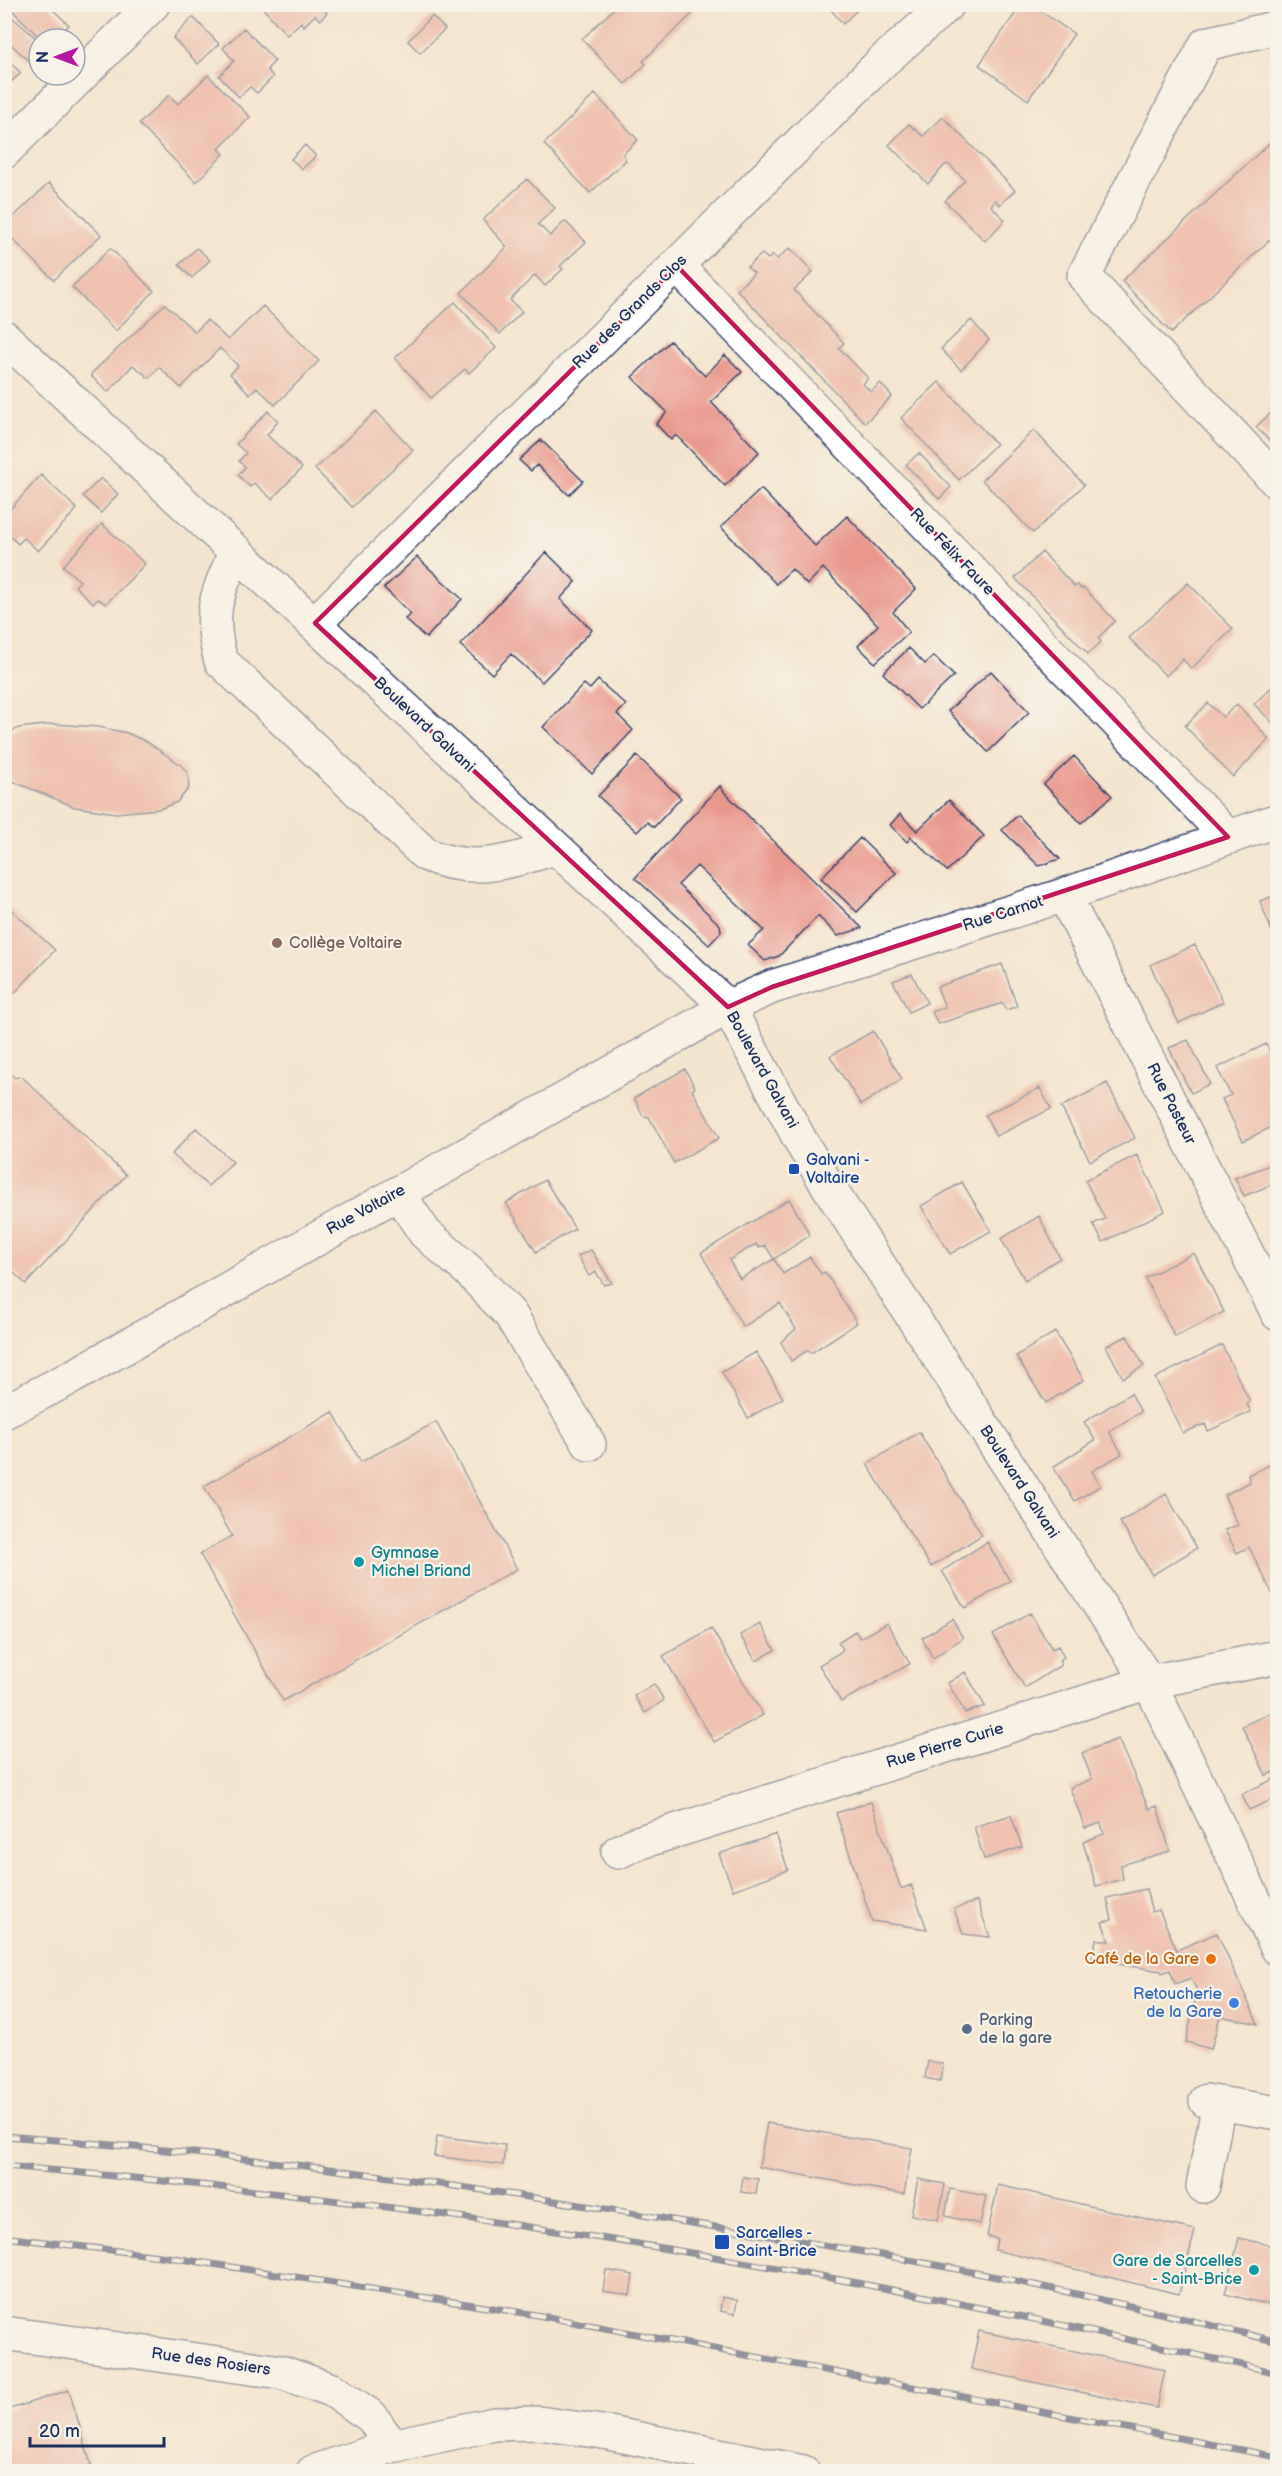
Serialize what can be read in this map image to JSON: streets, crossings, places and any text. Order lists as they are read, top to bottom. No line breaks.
{"streets":{"street":["Rue des Grands Clos","Rue Félix Faure","Boulevard Galvani","Rue Carnot","Rue Pasteur","Rue Voltaire","Rue Pierre Curie","Rue des Rosiers"]},"crossings":[["Rue des Grands Clos","Rue Félix Faure"],["Rue des Grands Clos","Boulevard Galvani"],["Rue Félix Faure","Rue Carnot"],["Boulevard Galvani","Rue Carnot"],["Boulevard Galvani","Rue Voltaire"],["Boulevard Galvani","Rue Pierre Curie"],["Rue Carnot","Rue Pasteur"],["Rue Carnot","Rue Voltaire"]],"places":{"other":["Collège Voltaire","Gymnase Michel Briand","Café de la Gare","Retoucherie de la Gare","Parking de la gare","Gare de Sarcelles - Saint-Brice"],"transit":["Galvani - Voltaire","Sarcelles - Saint-Brice"]},"scale_bar":"20 m","north":"left"}
